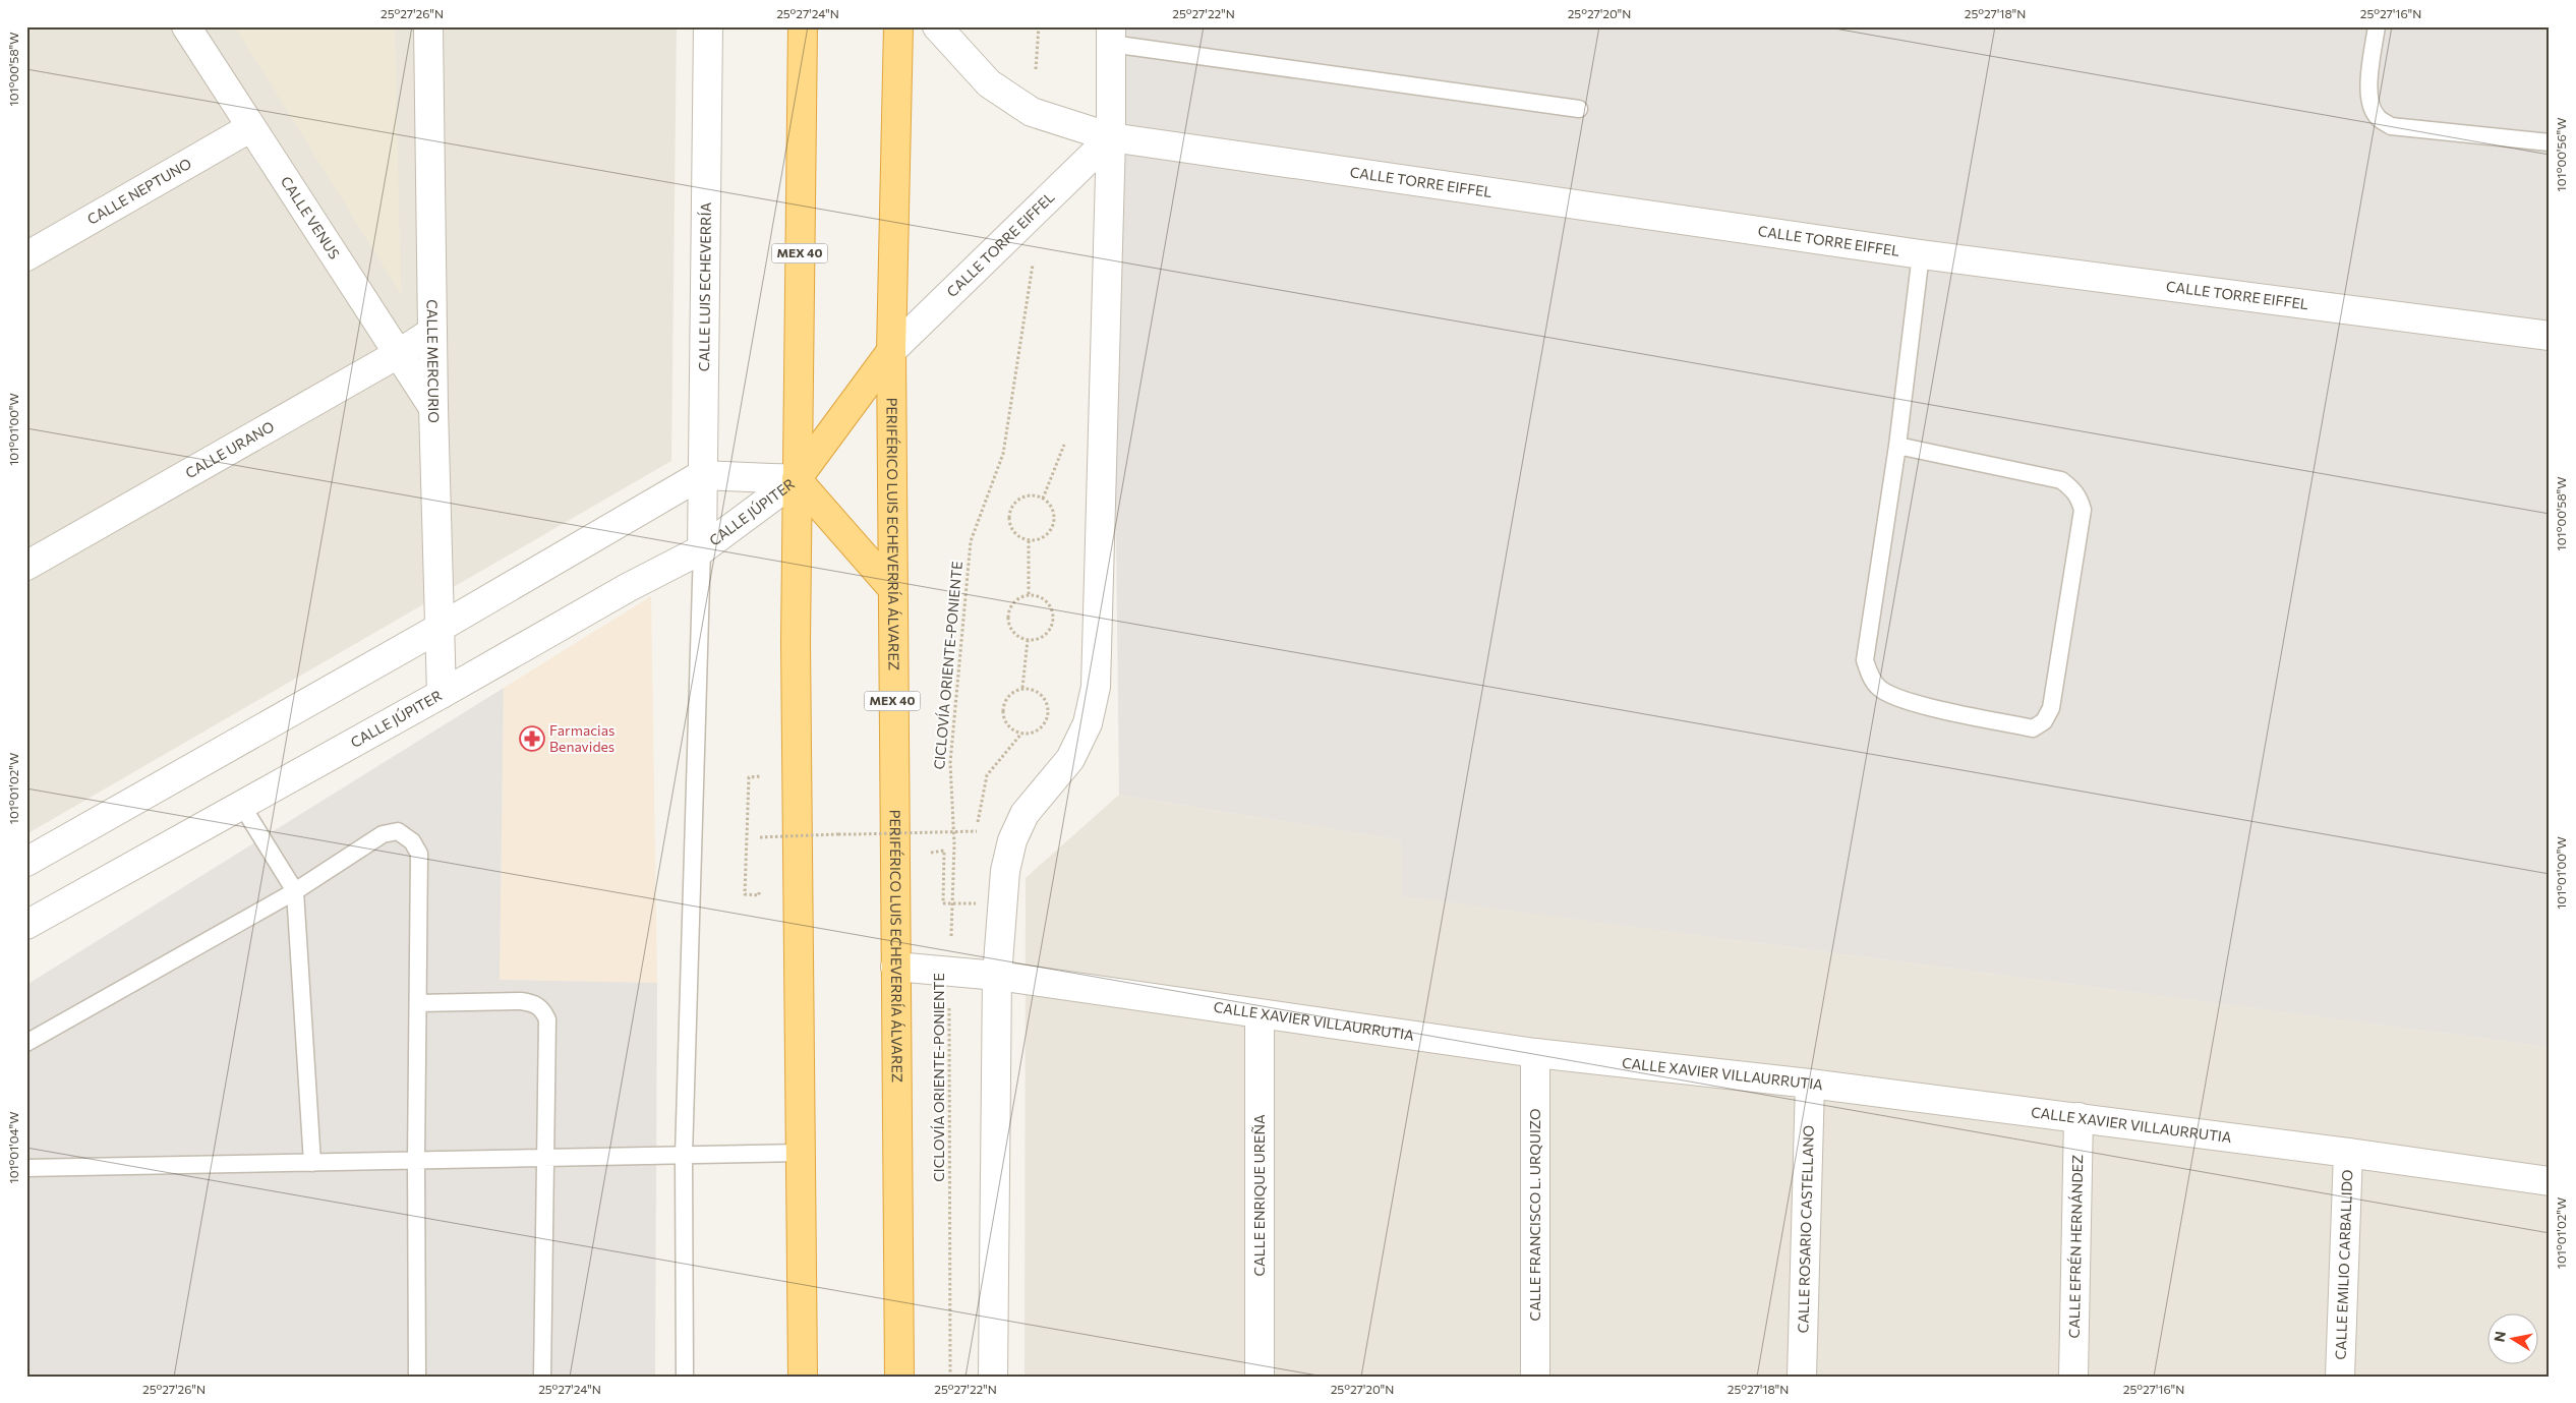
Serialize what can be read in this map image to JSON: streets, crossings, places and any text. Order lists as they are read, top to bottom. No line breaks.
{"streets":{"highway":["MEX 40","PERIFÉRICO LUIS ECHEVERRÍA ÁLVAREZ"],"street":["CALLE TORRE EIFFEL","CALLE NEPTUNO","CALLE VENUS","CALLE LUIS ECHEVERRÍA","CALLE MERCURIO","CALLE URANO","CALLE JÚPITER","CALLE XAVIER VILLAURRUTIA","CALLE ENRIQUE UREÑA","CALLE FRANCISCO L. URQUIZO","CALLE ROSARIO CASTELLANO","CALLE EFRÉN HERNÁNDEZ","CALLE EMILIO CARBALLIDO"],"path":["CICLOVÍA ORIENTE-PONIENTE"]},"crossings":[["CALLE TORRE EIFFEL","PERIFÉRICO LUIS ECHEVERRÍA ÁLVAREZ"],["CALLE TORRE EIFFEL","CICLOVÍA ORIENTE-PONIENTE"],["CALLE NEPTUNO","CALLE VENUS"],["CALLE VENUS","CALLE MERCURIO"],["CALLE VENUS","CALLE URANO"],["MEX 40","CALLE JÚPITER"],["CALLE LUIS ECHEVERRÍA","CALLE JÚPITER"],["CALLE MERCURIO","CALLE URANO"],["CALLE MERCURIO","CALLE JÚPITER"],["PERIFÉRICO LUIS ECHEVERRÍA ÁLVAREZ","CALLE XAVIER VILLAURRUTIA"],["CICLOVÍA ORIENTE-PONIENTE","CALLE XAVIER VILLAURRUTIA"],["CALLE XAVIER VILLAURRUTIA","CALLE ENRIQUE UREÑA"],["CALLE XAVIER VILLAURRUTIA","CALLE FRANCISCO L. URQUIZO"],["CALLE XAVIER VILLAURRUTIA","CALLE ROSARIO CASTELLANO"],["CALLE XAVIER VILLAURRUTIA","CALLE EFRÉN HERNÁNDEZ"],["CALLE XAVIER VILLAURRUTIA","CALLE EMILIO CARBALLIDO"]],"places":{"pharmacy":["Farmacias Benavides"]},"north":"left","coordinates":["25°27'26\"N","25°27'24\"N","25°27'22\"N","25°27'20\"N","25°27'18\"N","25°27'16\"N","101°00'58\"W","101°00'56\"W","101°01'00\"W","101°01'02\"W","101°01'04\"W"]}
